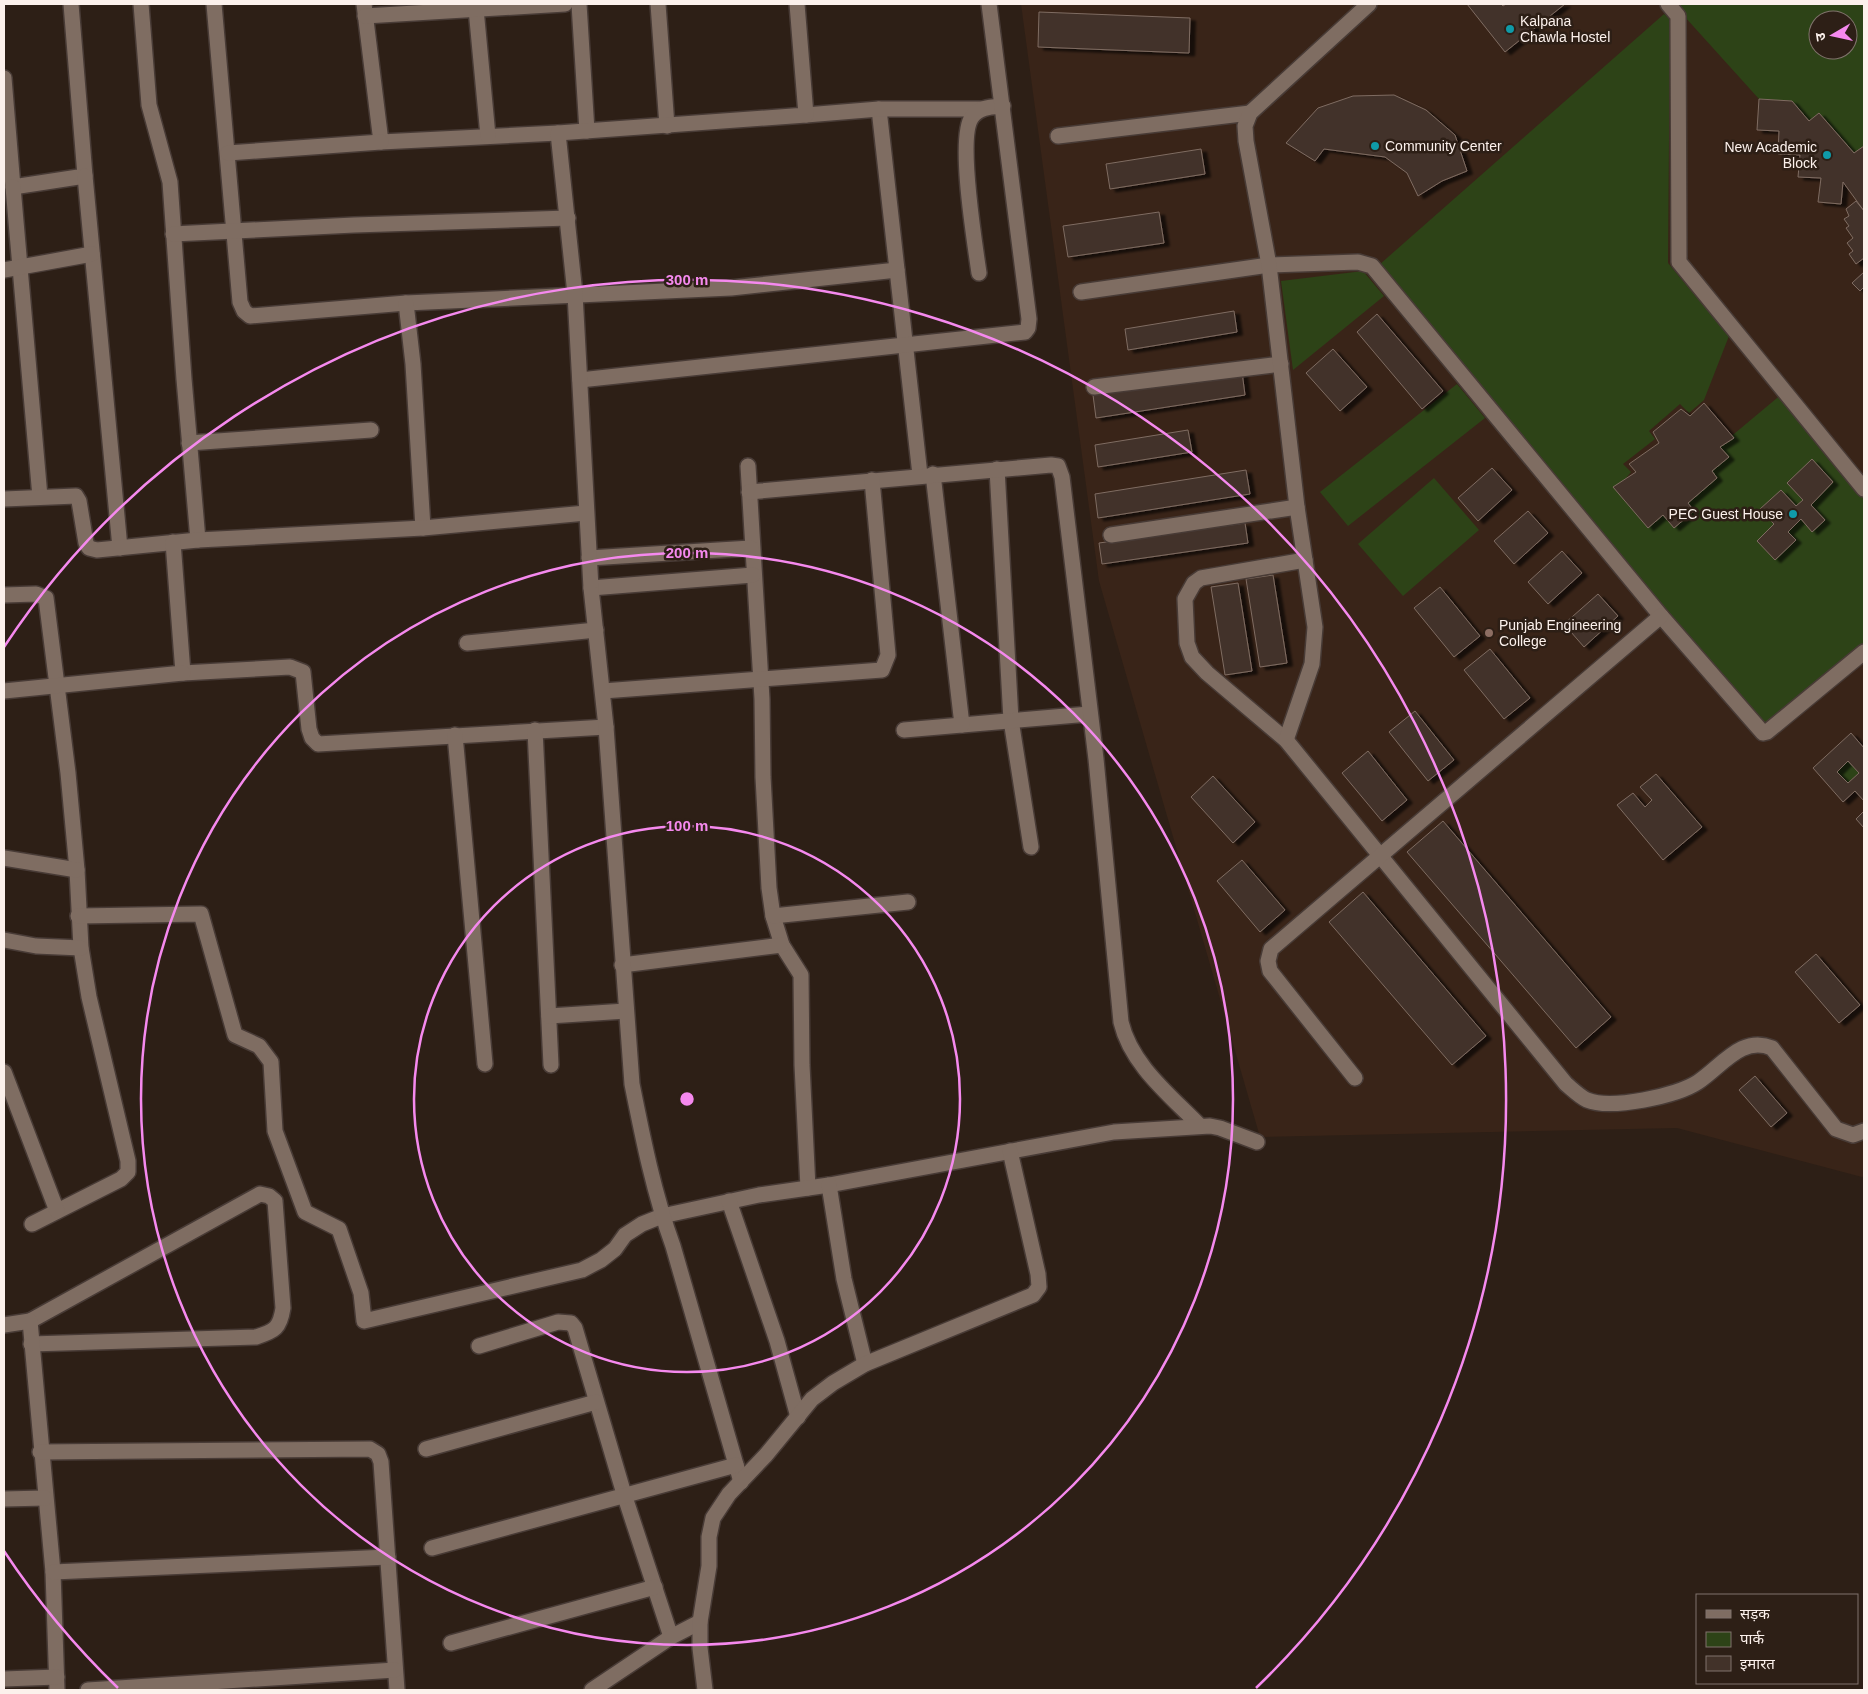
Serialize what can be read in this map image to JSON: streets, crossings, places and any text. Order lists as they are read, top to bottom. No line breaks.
{"places":["Kalpana Chawla Hostel","Community Center","New Academic Block","PEC Guest House","Punjab Engineering College"],"legend":["सड़क","पार्क","इमारत"],"north":"left","rings":["300 m","200 m","100 m"]}
